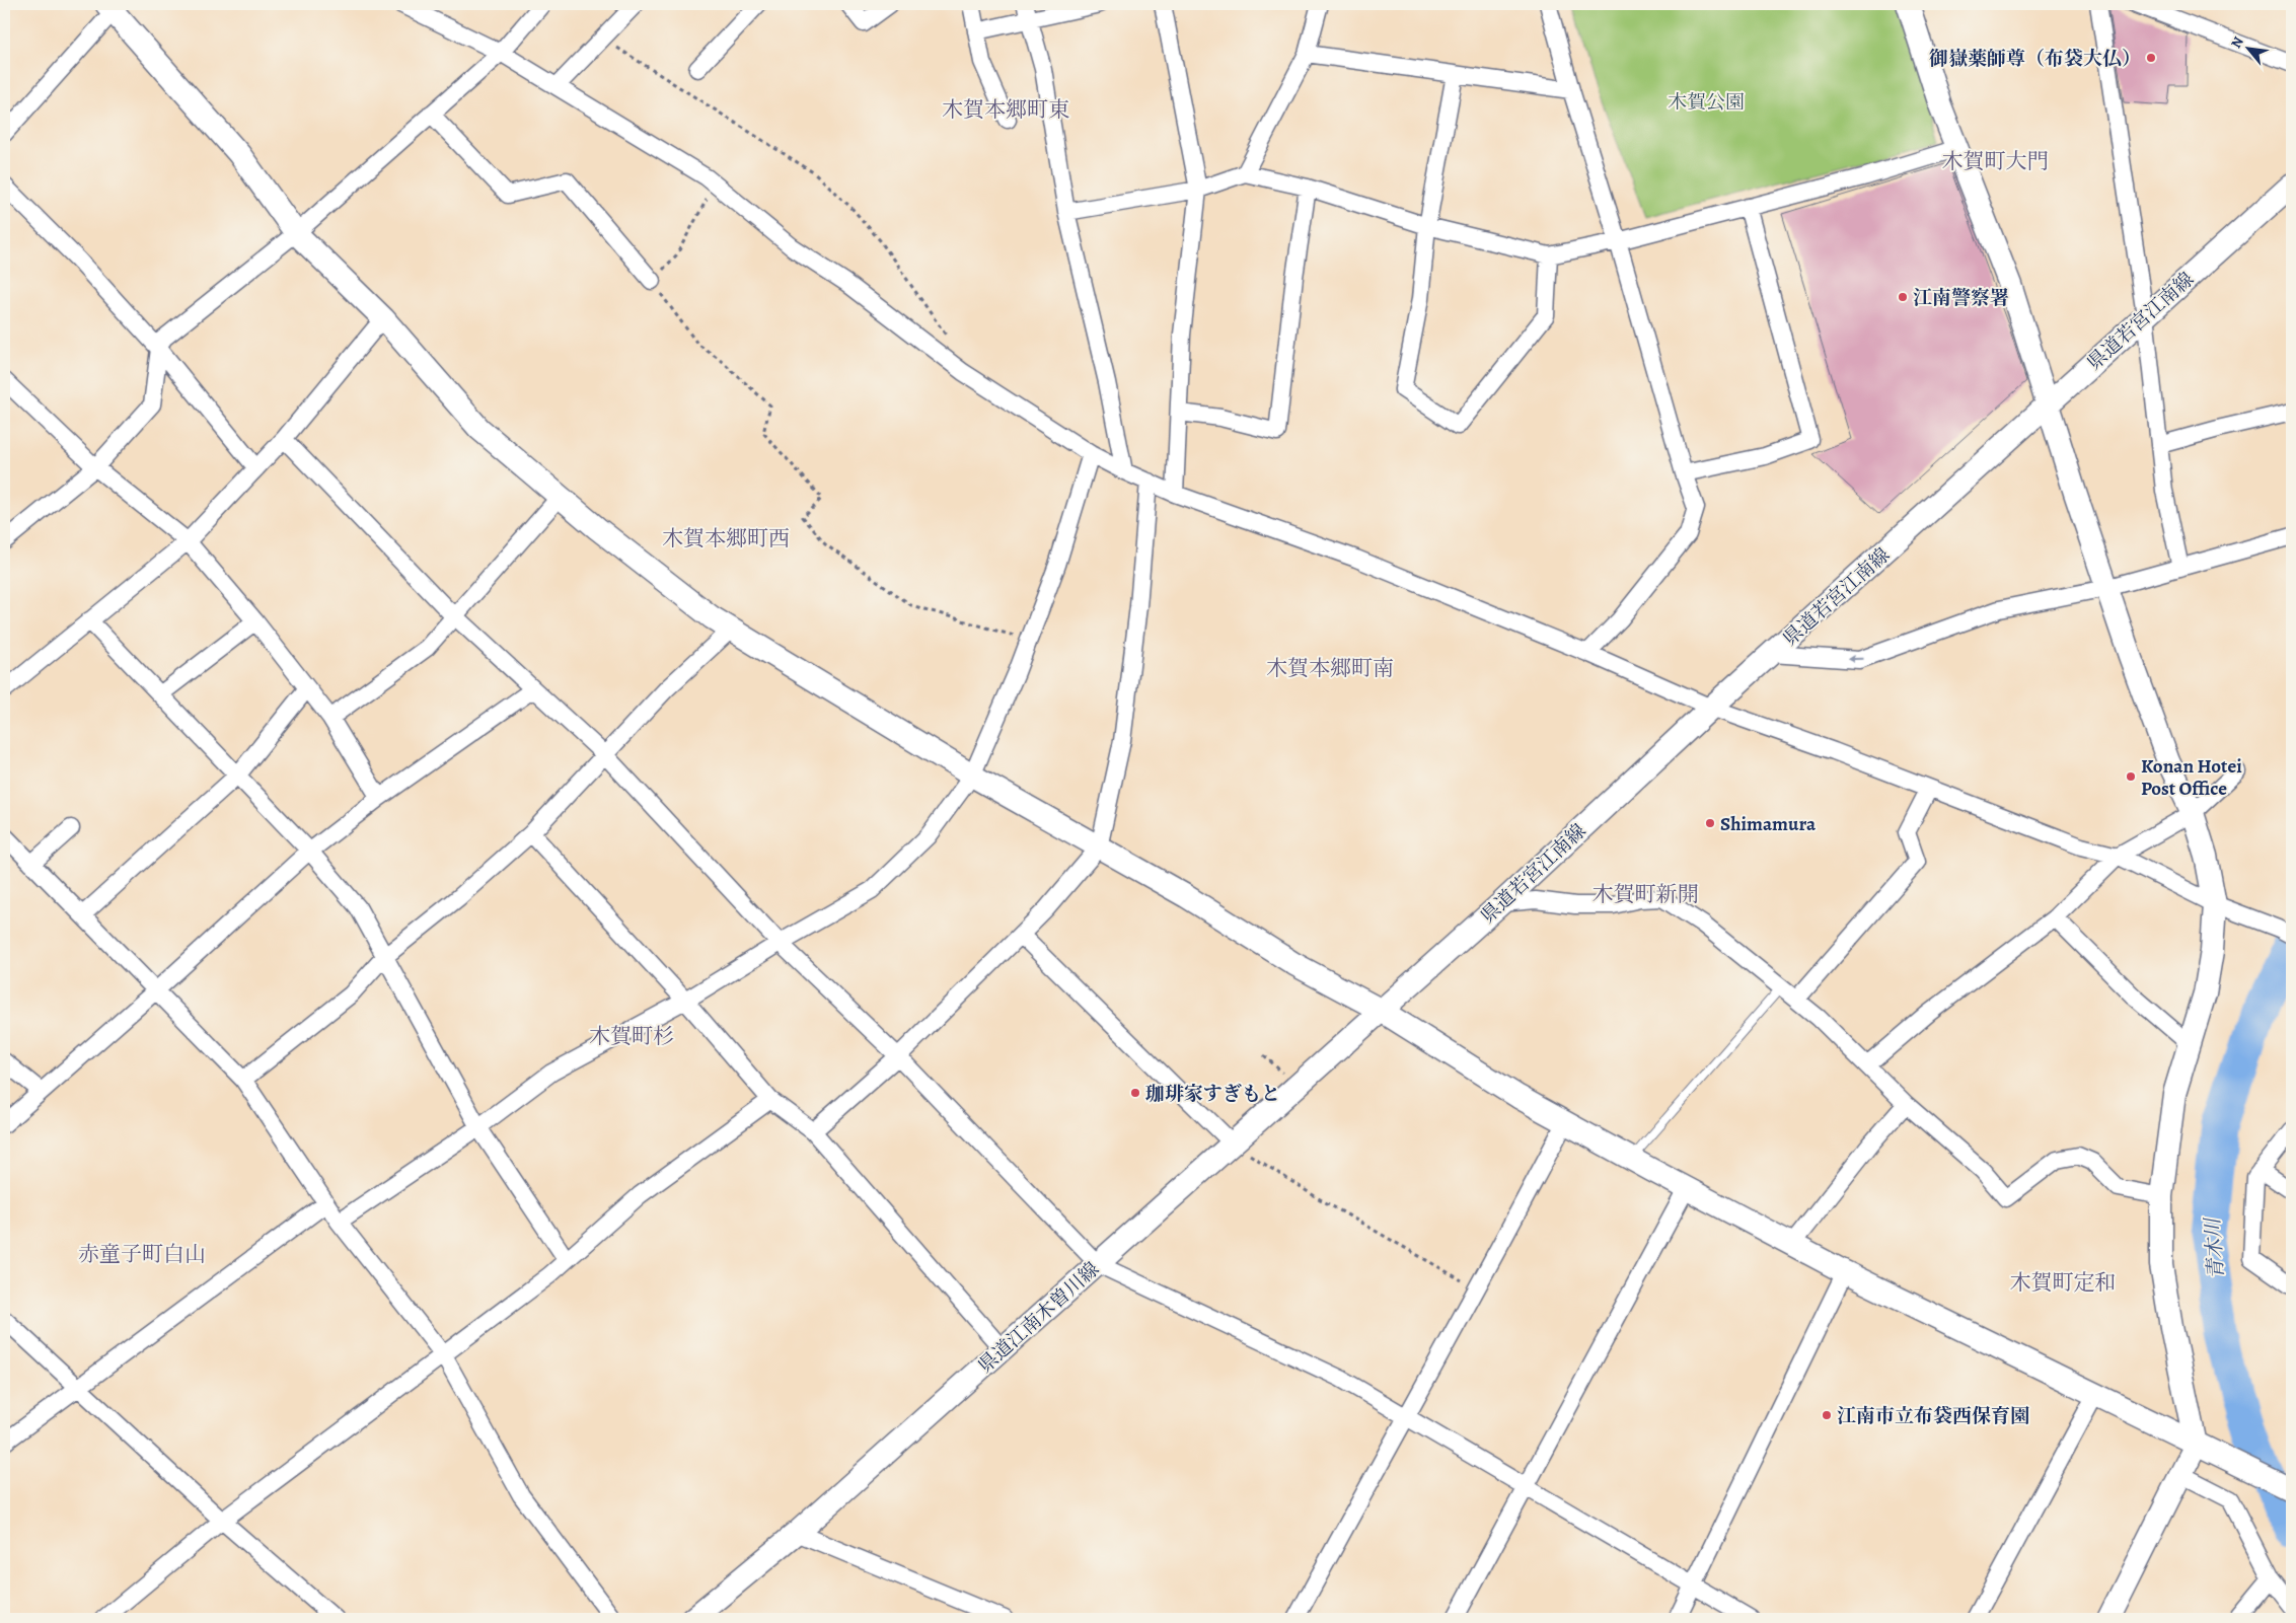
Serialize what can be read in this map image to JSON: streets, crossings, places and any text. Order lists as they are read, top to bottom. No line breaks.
{"streets":{"street":["県道若宮江南線","県道江南木曽川線"]},"crossings":[["県道若宮江南線","県道江南木曽川線"]],"districts":["木賀本郷町東","木賀町大門","木賀本郷町西","木賀本郷町南","木賀町新開","木賀町杉","赤童子町白山","木賀町定和"],"water":["青木川"],"parks":["木賀公園"],"places":["御嶽薬師尊（布袋大仏）","江南警察署","Konan Hotei Post Office","Shimamura","珈琲家すぎもと","江南市立布袋西保育園"],"north":"top left"}
